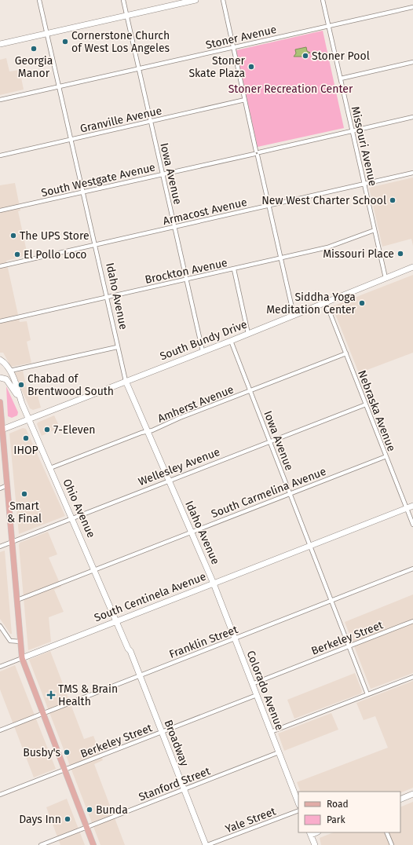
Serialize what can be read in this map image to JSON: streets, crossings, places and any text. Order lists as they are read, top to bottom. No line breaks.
{"streets":{"street":["Stoner Avenue","Granville Avenue","Missouri Avenue","Iowa Avenue","South Westgate Avenue","Armacost Avenue","Brockton Avenue","Idaho Avenue","South Bundy Drive","Amherst Avenue","Nebraska Avenue","Wellesley Avenue","South Carmelina Avenue","Ohio Avenue","South Centinela Avenue","Berkeley Street","Franklin Street","Colorado Avenue","Broadway","Stanford Street","Yale Street"]},"crossings":[["Stoner Avenue","Missouri Avenue"],["Stoner Avenue","Iowa Avenue"],["Stoner Avenue","Idaho Avenue"],["Granville Avenue","Iowa Avenue"],["Granville Avenue","Idaho Avenue"],["Missouri Avenue","South Westgate Avenue"],["Missouri Avenue","Armacost Avenue"],["Missouri Avenue","Brockton Avenue"],["Missouri Avenue","South Bundy Drive"],["Iowa Avenue","South Westgate Avenue"],["Iowa Avenue","Armacost Avenue"],["Iowa Avenue","Brockton Avenue"],["Iowa Avenue","South Bundy Drive"],["Iowa Avenue","Amherst Avenue"],["Iowa Avenue","Wellesley Avenue"],["Iowa Avenue","South Carmelina Avenue"],["Iowa Avenue","South Centinela Avenue"],["Iowa Avenue","Berkeley Street"],["Iowa Avenue","Franklin Street"],["South Westgate Avenue","Idaho Avenue"],["Armacost Avenue","Idaho Avenue"],["Brockton Avenue","Idaho Avenue"],["Idaho Avenue","South Bundy Drive"],["Idaho Avenue","Amherst Avenue"],["Idaho Avenue","Wellesley Avenue"],["Idaho Avenue","South Carmelina Avenue"],["Idaho Avenue","South Centinela Avenue"],["Idaho Avenue","Colorado Avenue"],["South Bundy Drive","Nebraska Avenue"],["South Bundy Drive","Ohio Avenue"],["Amherst Avenue","Nebraska Avenue"],["Amherst Avenue","Ohio Avenue"],["Nebraska Avenue","Wellesley Avenue"],["Nebraska Avenue","South Carmelina Avenue"],["Nebraska Avenue","South Centinela Avenue"],["Wellesley Avenue","Ohio Avenue"],["South Carmelina Avenue","Ohio Avenue"],["Ohio Avenue","South Centinela Avenue"],["Ohio Avenue","Broadway"],["South Centinela Avenue","Colorado Avenue"],["South Centinela Avenue","Broadway"],["Berkeley Street","Colorado Avenue"],["Berkeley Street","Broadway"],["Franklin Street","Colorado Avenue"],["Franklin Street","Broadway"],["Colorado Avenue","Stanford Street"],["Broadway","Stanford Street"],["Broadway","Yale Street"]],"parks":["Stoner Recreation Center"],"places":{"other":["Cornerstone Church of West Los Angeles","Georgia Manor","Stoner Pool","Stoner Skate Plaza","New West Charter School","The UPS Store","Missouri Place","El Pollo Loco","Siddha Yoga Meditation Center","Chabad of Brentwood South","7-Eleven","IHOP","Smart & Final","Busby's","Bunda","Days Inn"],"health":["TMS & Brain Health"]},"legend":["Road","Park"]}
